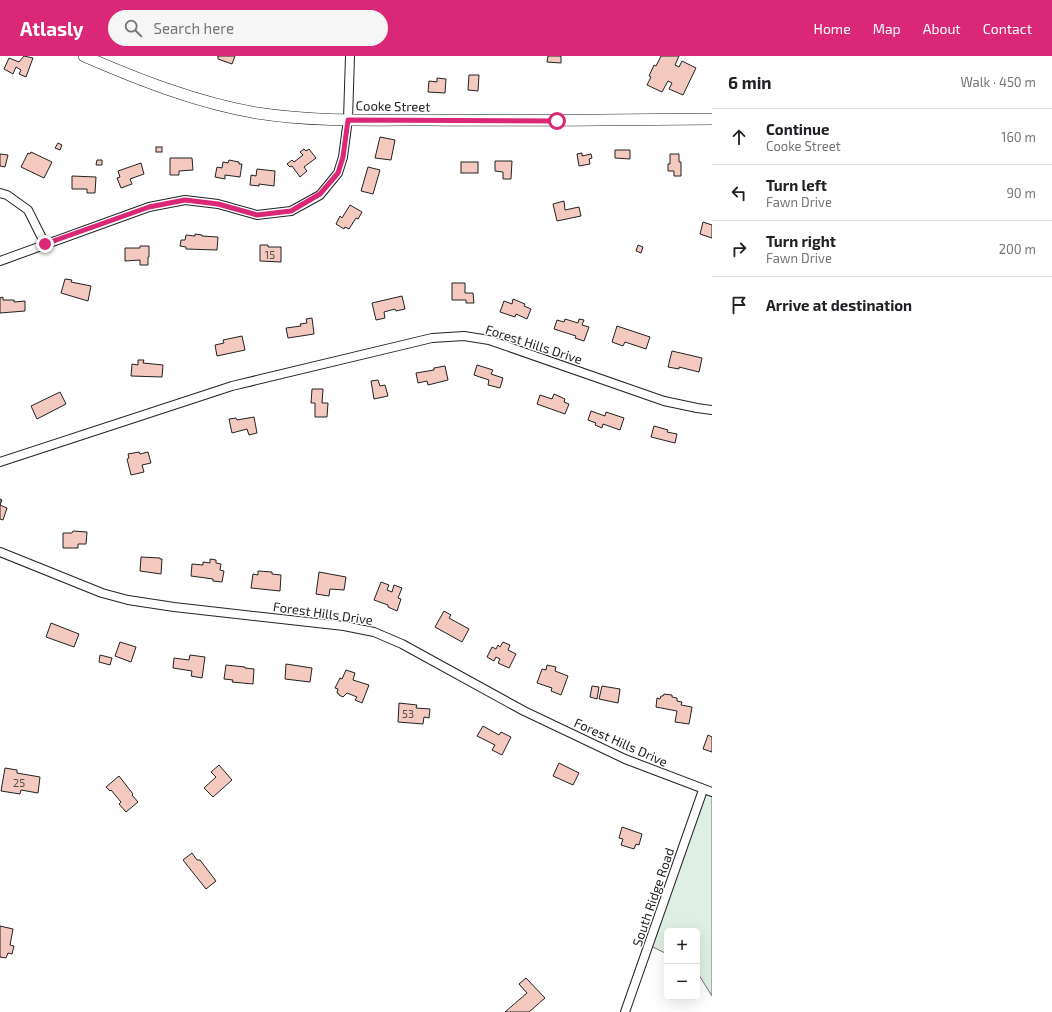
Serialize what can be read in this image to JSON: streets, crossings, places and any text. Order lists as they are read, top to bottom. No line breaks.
{"streets":{"main road":["Cooke Street"],"street":["Forest Hills Drive","South Ridge Road"]},"crossings":[["Forest Hills Drive","South Ridge Road"]],"house_numbers":["15","53","25"],"page":{"header":"Atlasly","search":"Search here","nav":["Home","Map","About","Contact"],"heading":["6 min","Walk · 450 m"],"list":[["Continue","Cooke Street","160 m"],["Turn left","Fawn Drive","90 m"],["Turn right","Fawn Drive","200 m"],"Arrive at destination"],"map_buttons":["+","−"]}}
